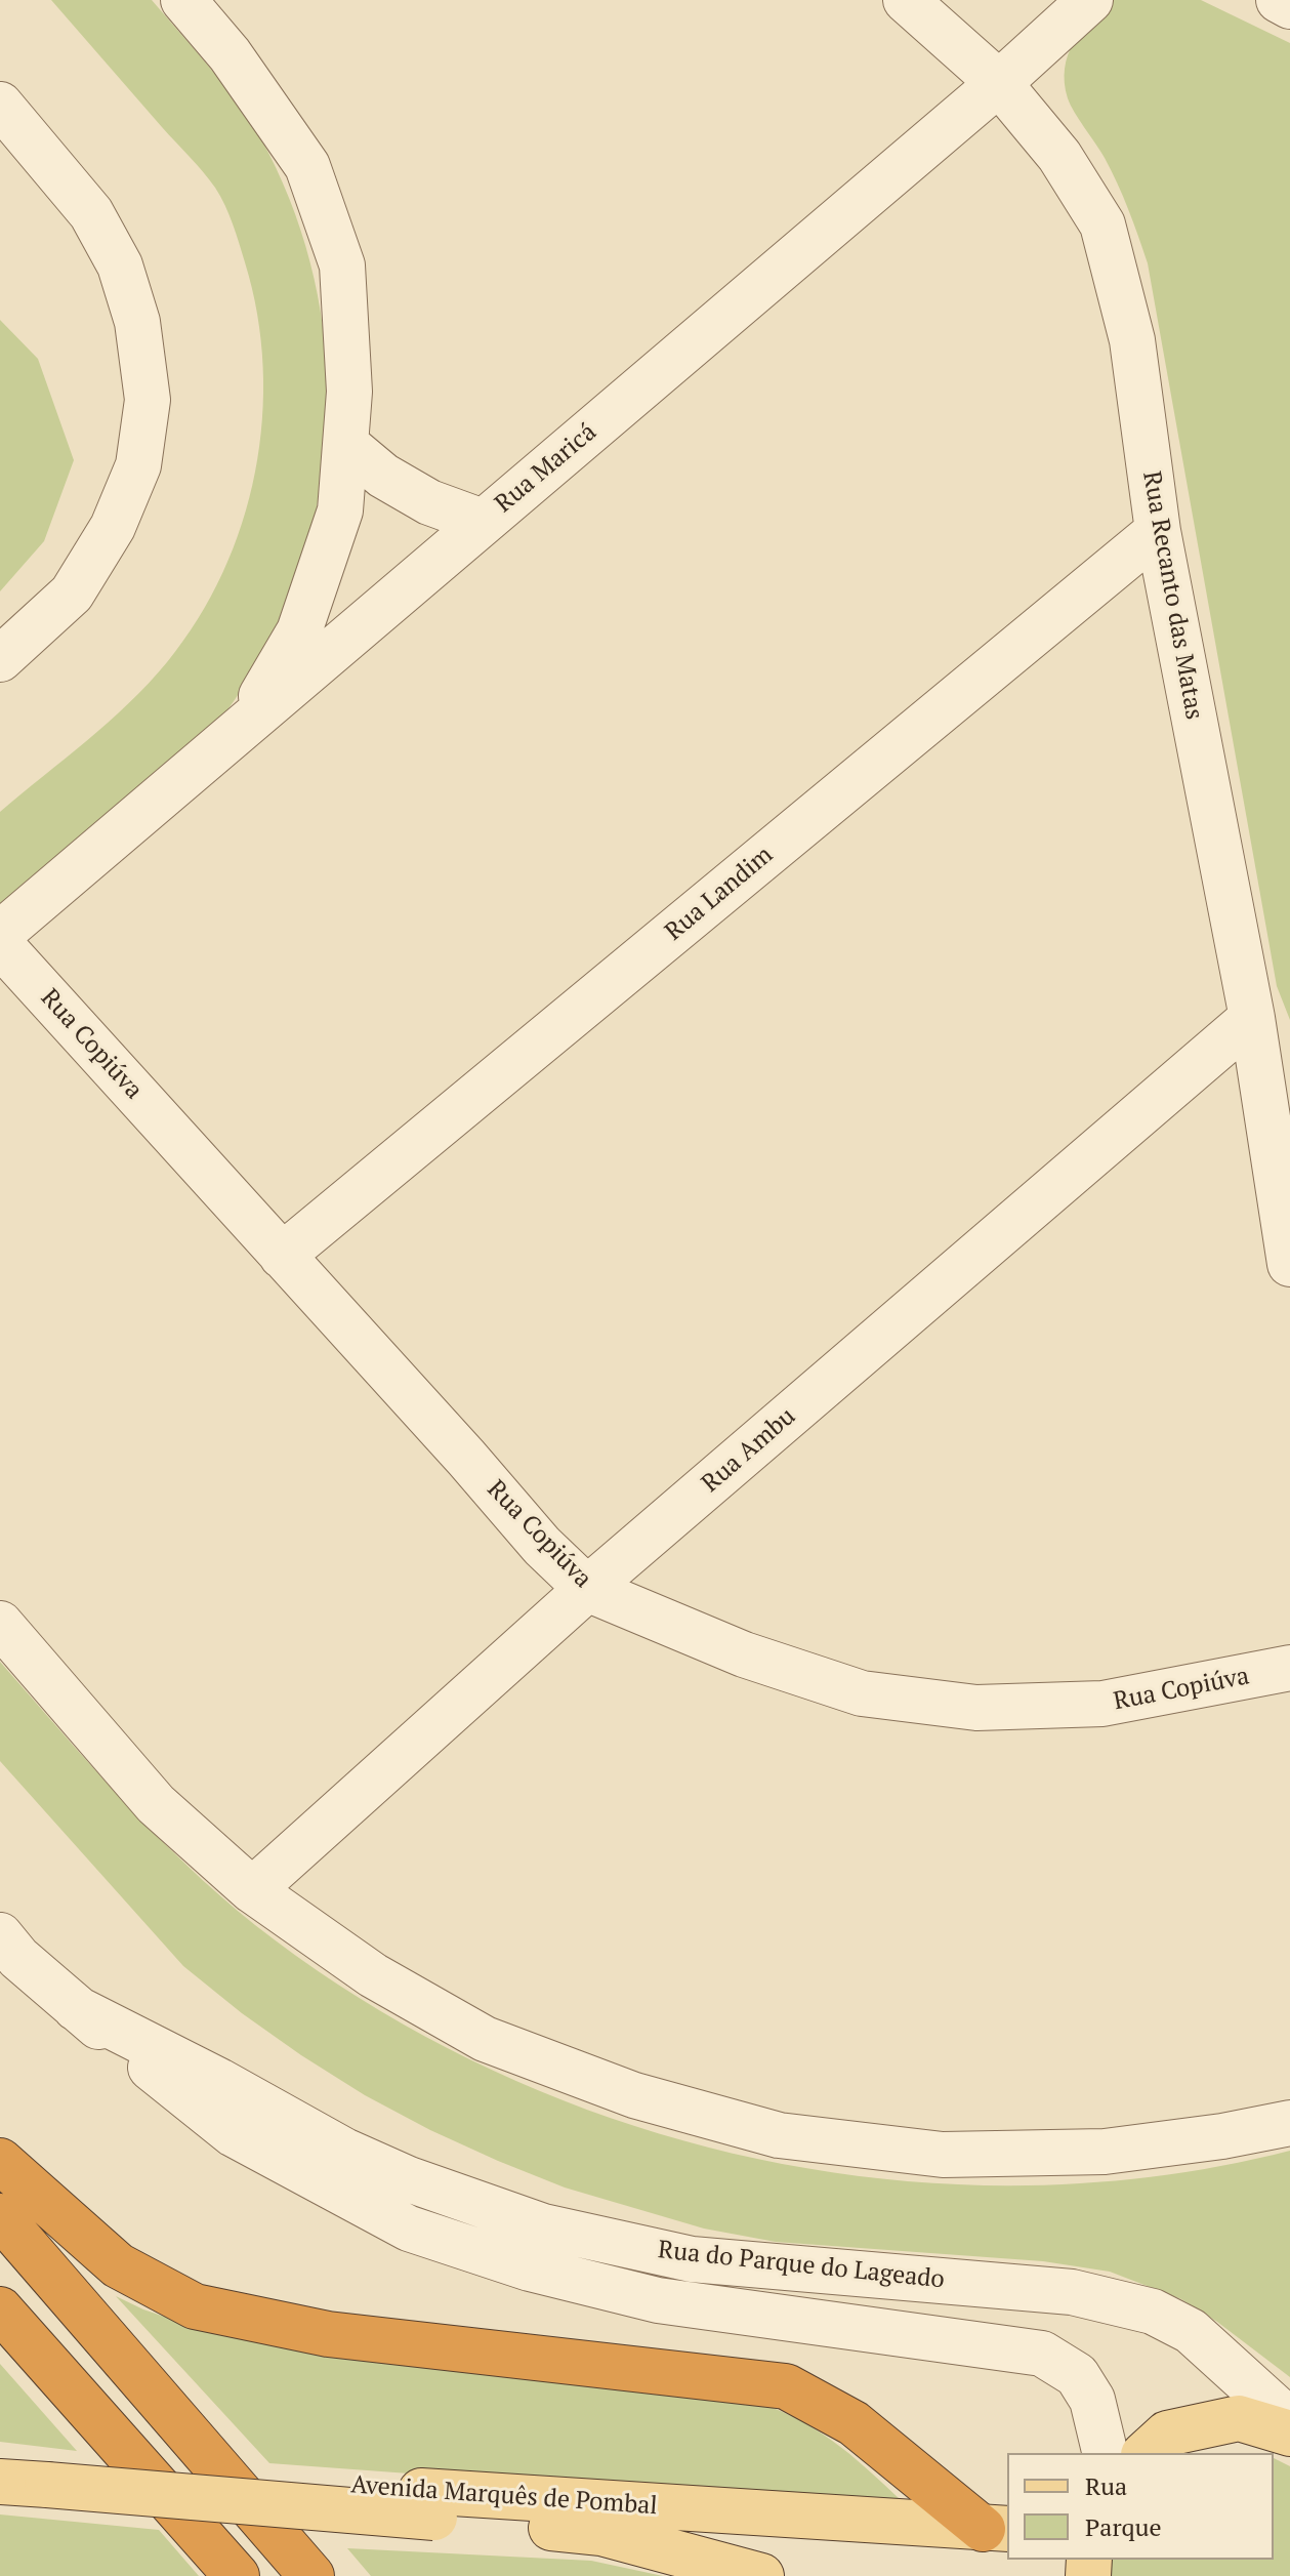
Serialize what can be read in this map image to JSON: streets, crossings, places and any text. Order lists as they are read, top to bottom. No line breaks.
{"streets":{"main road":["Avenida Marquês de Pombal"],"street":["Rua Maricá","Rua Recanto das Matas","Rua Landim","Rua Copiúva","Rua Ambu","Rua do Parque do Lageado"]},"crossings":[["Rua Maricá","Rua Recanto das Matas"],["Rua Recanto das Matas","Rua Landim"],["Rua Recanto das Matas","Rua Ambu"],["Rua Landim","Rua Copiúva"],["Rua Copiúva","Rua Ambu"]],"legend":["Rua","Parque"]}
